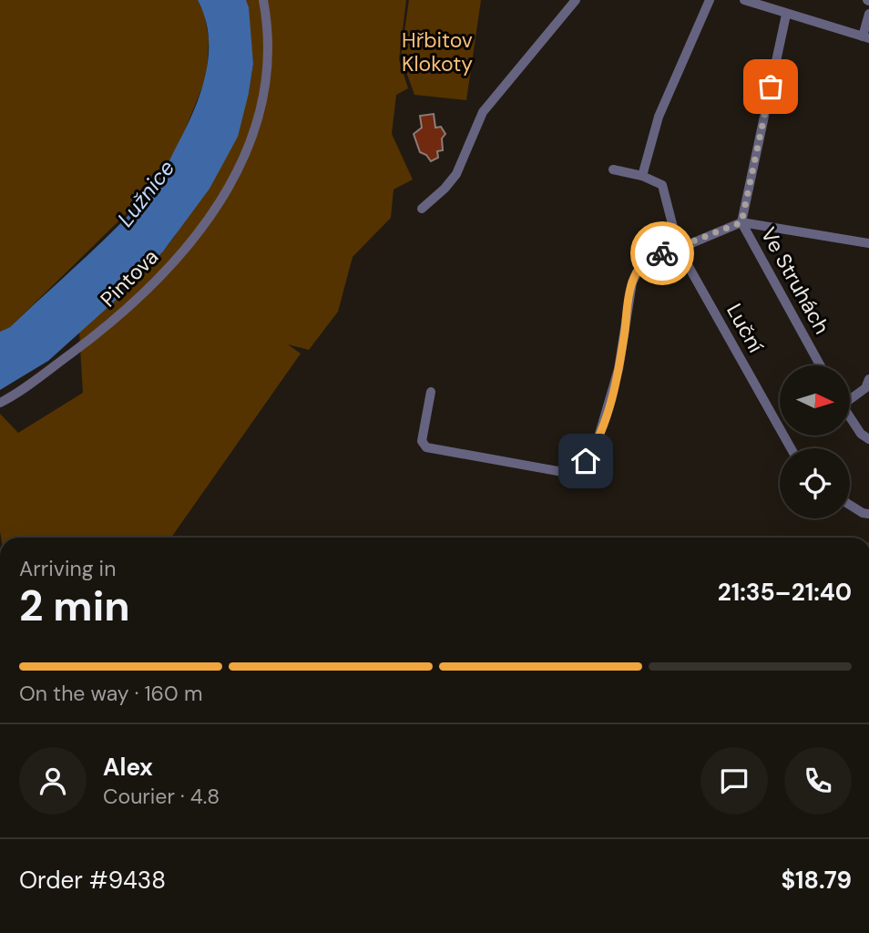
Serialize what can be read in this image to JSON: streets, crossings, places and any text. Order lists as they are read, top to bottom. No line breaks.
{"streets":{"street":["Pintova","Ve Struhách","Luční"]},"water":["Lužnice"],"parks":["Hřbitov Klokoty"],"north":"right","page":{"heading":["2 min","Arriving in","21:35–21:40"],"panel":["Alex","Courier · 4.8","Order #9438","$18.79"],"bar":"On the way · 160 m"}}
